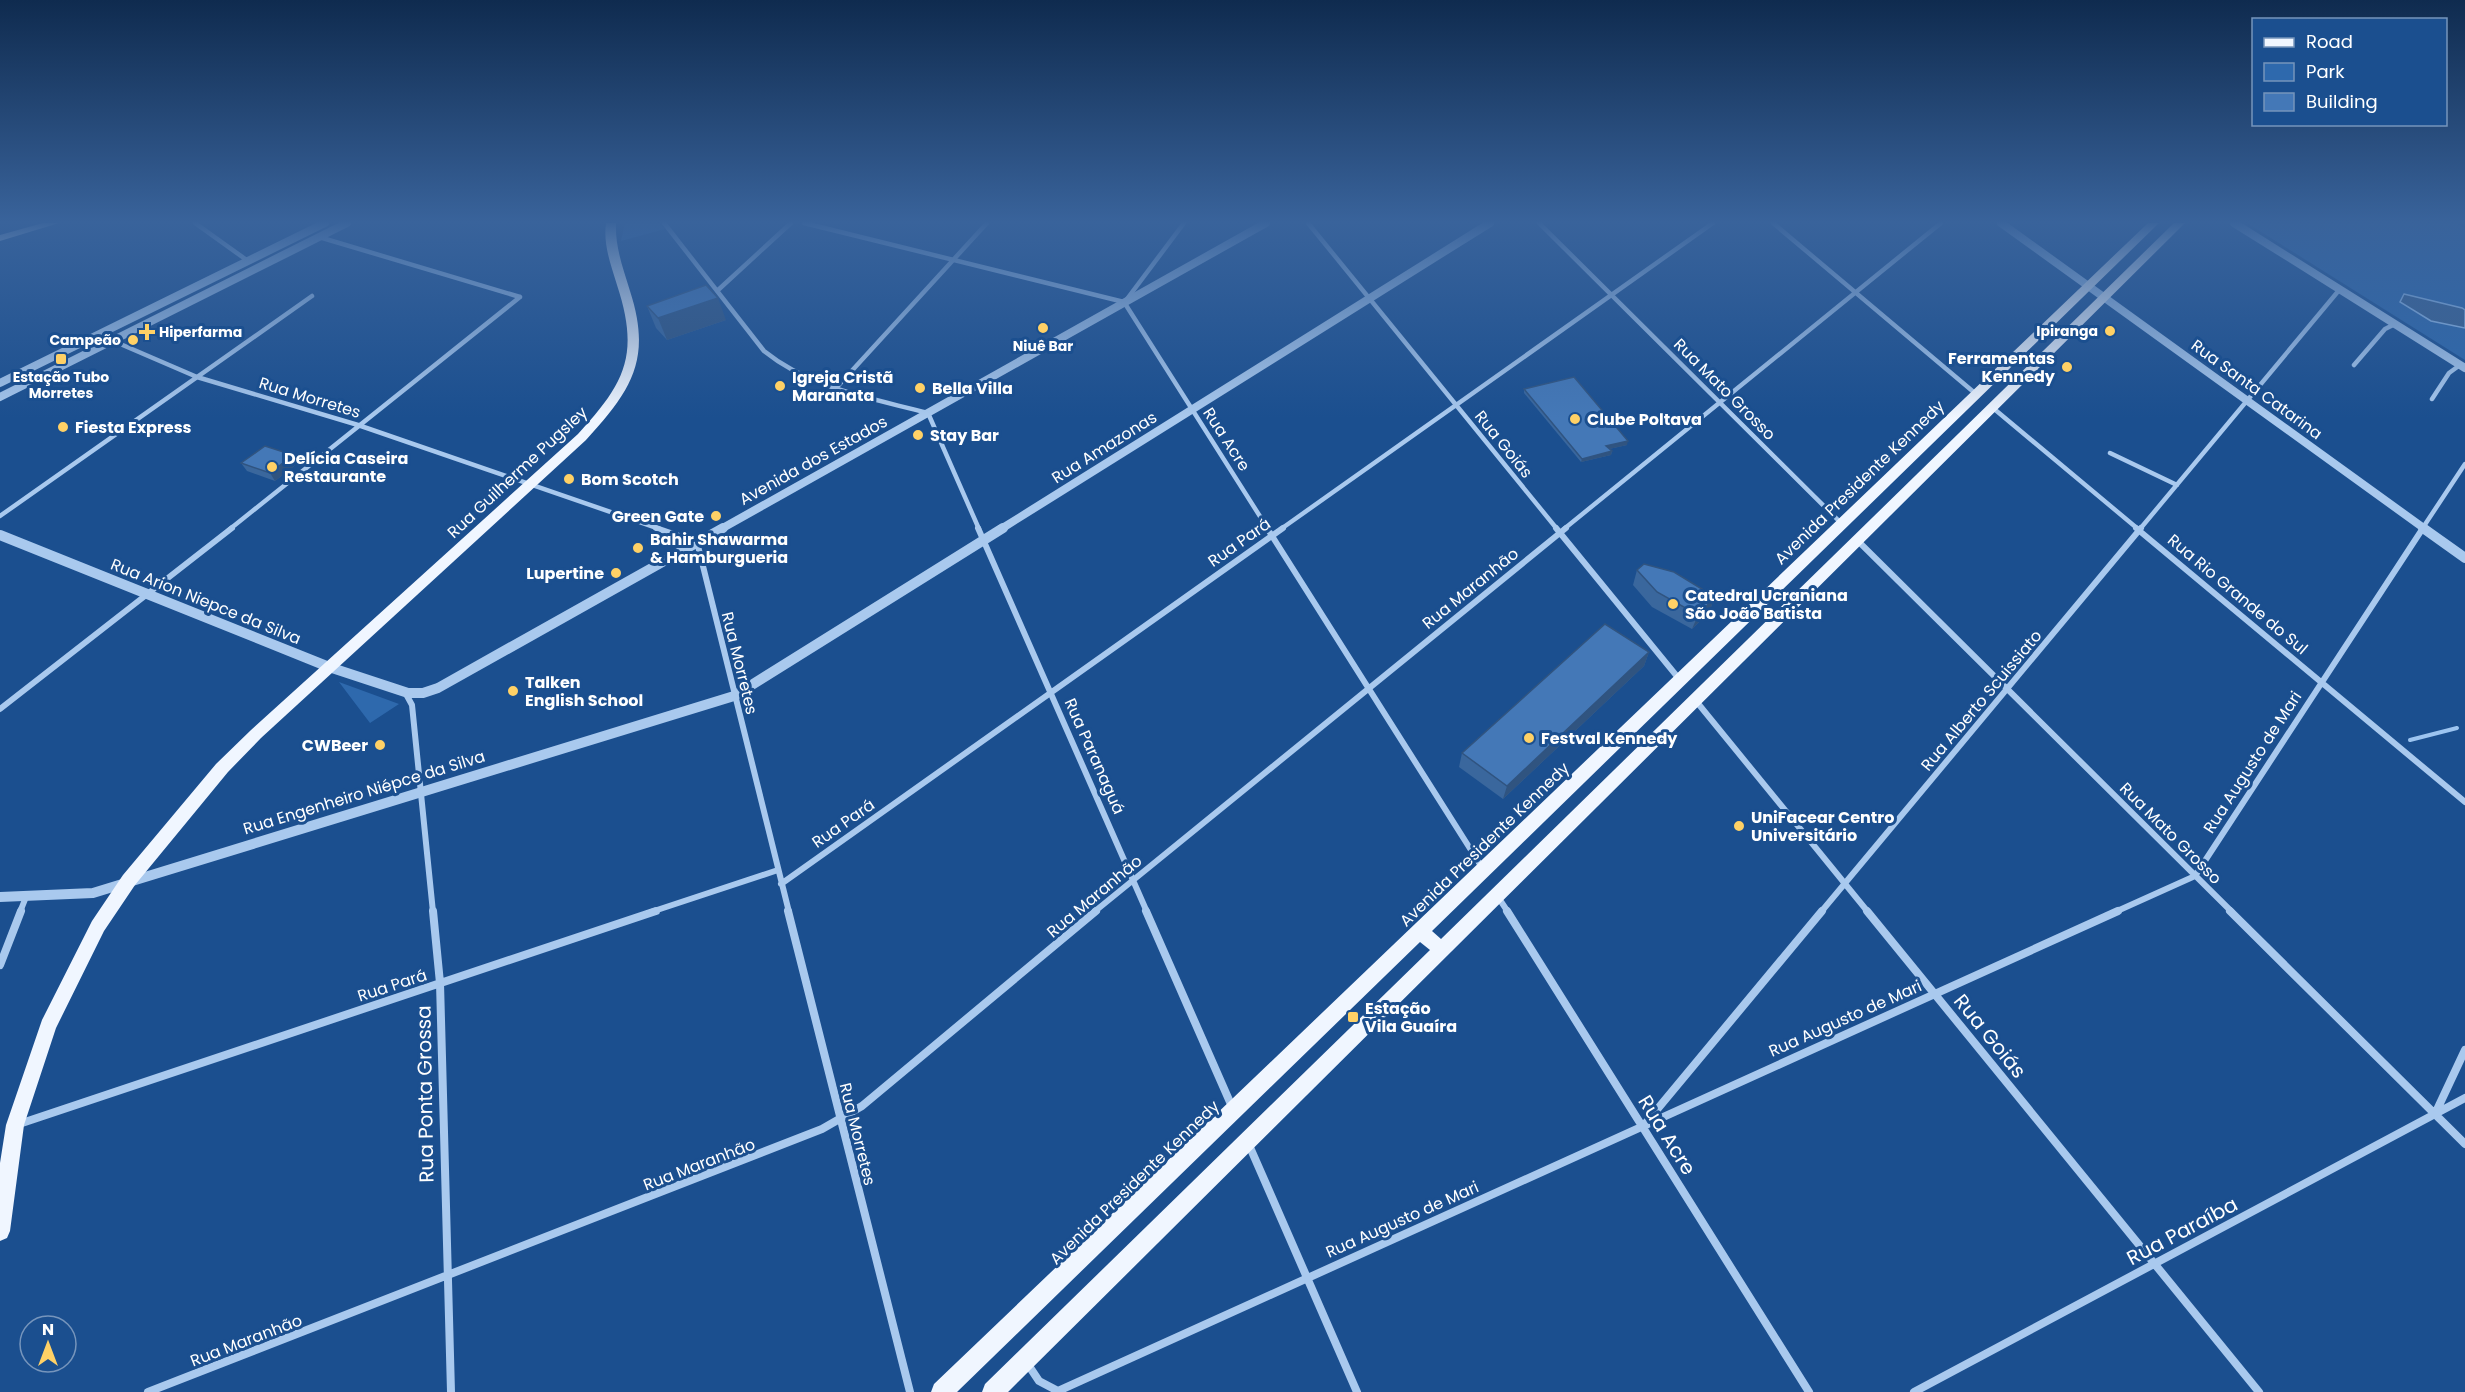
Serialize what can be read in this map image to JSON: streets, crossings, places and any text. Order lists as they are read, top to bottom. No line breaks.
{"streets":{"main road":["Rua Guilherme Pugsley","Avenida Presidente Kennedy"],"street":["Rua Mato Grosso","Rua Santa Catarina","Rua Morretes","Rua Acre","Rua Goiás","Rua Amazonas","Avenida dos Estados","Rua Pará","Rua Maranhão","Rua Rio Grande do Sul","Rua Arion Niepce da Silva","Rua Alberto Scuissiato","Rua Paranaguá","Rua Augusto de Mari","Rua Engenheiro Niépce da Silva","Rua Ponta Grossa","Rua Paraíba"]},"crossings":[["Rua Mato Grosso","Avenida Presidente Kennedy"],["Rua Mato Grosso","Rua Pará"],["Rua Mato Grosso","Rua Maranhão"],["Rua Mato Grosso","Rua Alberto Scuissiato"],["Rua Mato Grosso","Rua Augusto de Mari"],["Rua Mato Grosso","Rua Paraíba"],["Rua Santa Catarina","Rua Alberto Scuissiato"],["Rua Santa Catarina","Rua Augusto de Mari"],["Rua Morretes","Rua Amazonas"],["Rua Morretes","Avenida dos Estados"],["Rua Morretes","Rua Guilherme Pugsley"],["Rua Morretes","Rua Pará"],["Rua Morretes","Rua Maranhão"],["Rua Morretes","Rua Engenheiro Niépce da Silva"],["Rua Acre","Rua Amazonas"],["Rua Acre","Avenida dos Estados"],["Rua Acre","Avenida Presidente Kennedy"],["Rua Acre","Rua Pará"],["Rua Acre","Rua Maranhão"],["Rua Acre","Rua Alberto Scuissiato"],["Rua Acre","Rua Augusto de Mari"],["Rua Goiás","Rua Amazonas"],["Rua Goiás","Avenida Presidente Kennedy"],["Rua Goiás","Rua Pará"],["Rua Goiás","Rua Maranhão"],["Rua Goiás","Rua Alberto Scuissiato"],["Rua Goiás","Rua Augusto de Mari"],["Rua Goiás","Rua Paraíba"],["Rua Amazonas","Rua Paranaguá"],["Rua Amazonas","Rua Engenheiro Niépce da Silva"],["Avenida dos Estados","Rua Arion Niepce da Silva"],["Avenida dos Estados","Rua Paranaguá"],["Avenida dos Estados","Rua Ponta Grossa"],["Rua Guilherme Pugsley","Rua Pará"],["Rua Guilherme Pugsley","Rua Arion Niepce da Silva"],["Rua Guilherme Pugsley","Rua Engenheiro Niépce da Silva"],["Avenida Presidente Kennedy","Rua Paranaguá"],["Rua Pará","Rua Paranaguá"],["Rua Pará","Rua Ponta Grossa"],["Rua Maranhão","Rua Paranaguá"],["Rua Maranhão","Rua Ponta Grossa"],["Rua Rio Grande do Sul","Rua Alberto Scuissiato"],["Rua Rio Grande do Sul","Rua Augusto de Mari"],["Rua Arion Niepce da Silva","Rua Ponta Grossa"],["Rua Alberto Scuissiato","Rua Augusto de Mari"],["Rua Engenheiro Niépce da Silva","Rua Ponta Grossa"]],"places":{"other":["Niuê Bar","Ipiranga","Campeão","Ferramentas Kennedy","Igreja Cristã Maranata","Bella Villa","Clube Poltava","Fiesta Express","Stay Bar","Delícia Caseira Restaurante","Bom Scotch","Green Gate","Bahir Shawarma & Hamburgueria","Lupertine","Catedral Ucraniana São João Batista","Talken English School","Festval Kennedy","CWBeer","UniFacear Centro Universitário"],"health":["Hiperfarma"],"transit":["Estação Tubo Morretes","Estação Vila Guaíra"]},"legend":["Road","Park","Building"],"north":"top"}
